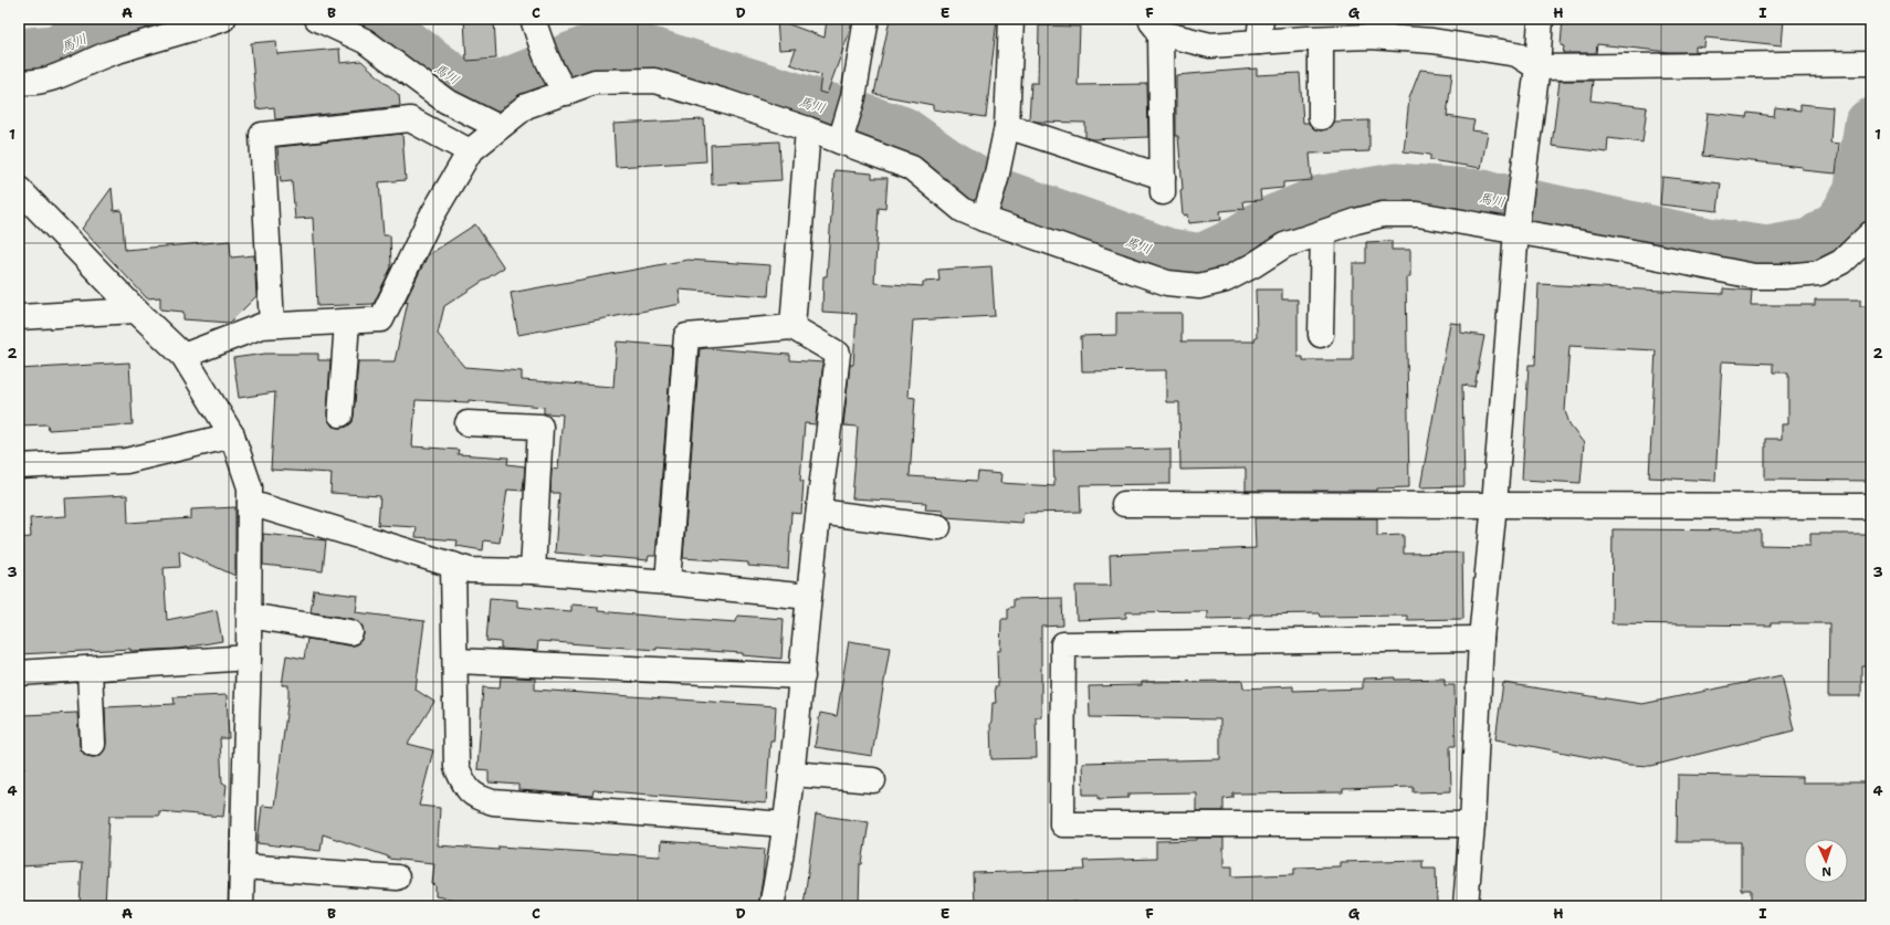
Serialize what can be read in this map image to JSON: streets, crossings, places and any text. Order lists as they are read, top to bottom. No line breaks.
{"water":["馬川"],"north":"bottom","grid":{"columns":["A","B","C","D","E","F","G","H","I"],"rows":["1","2","3","4"]}}
